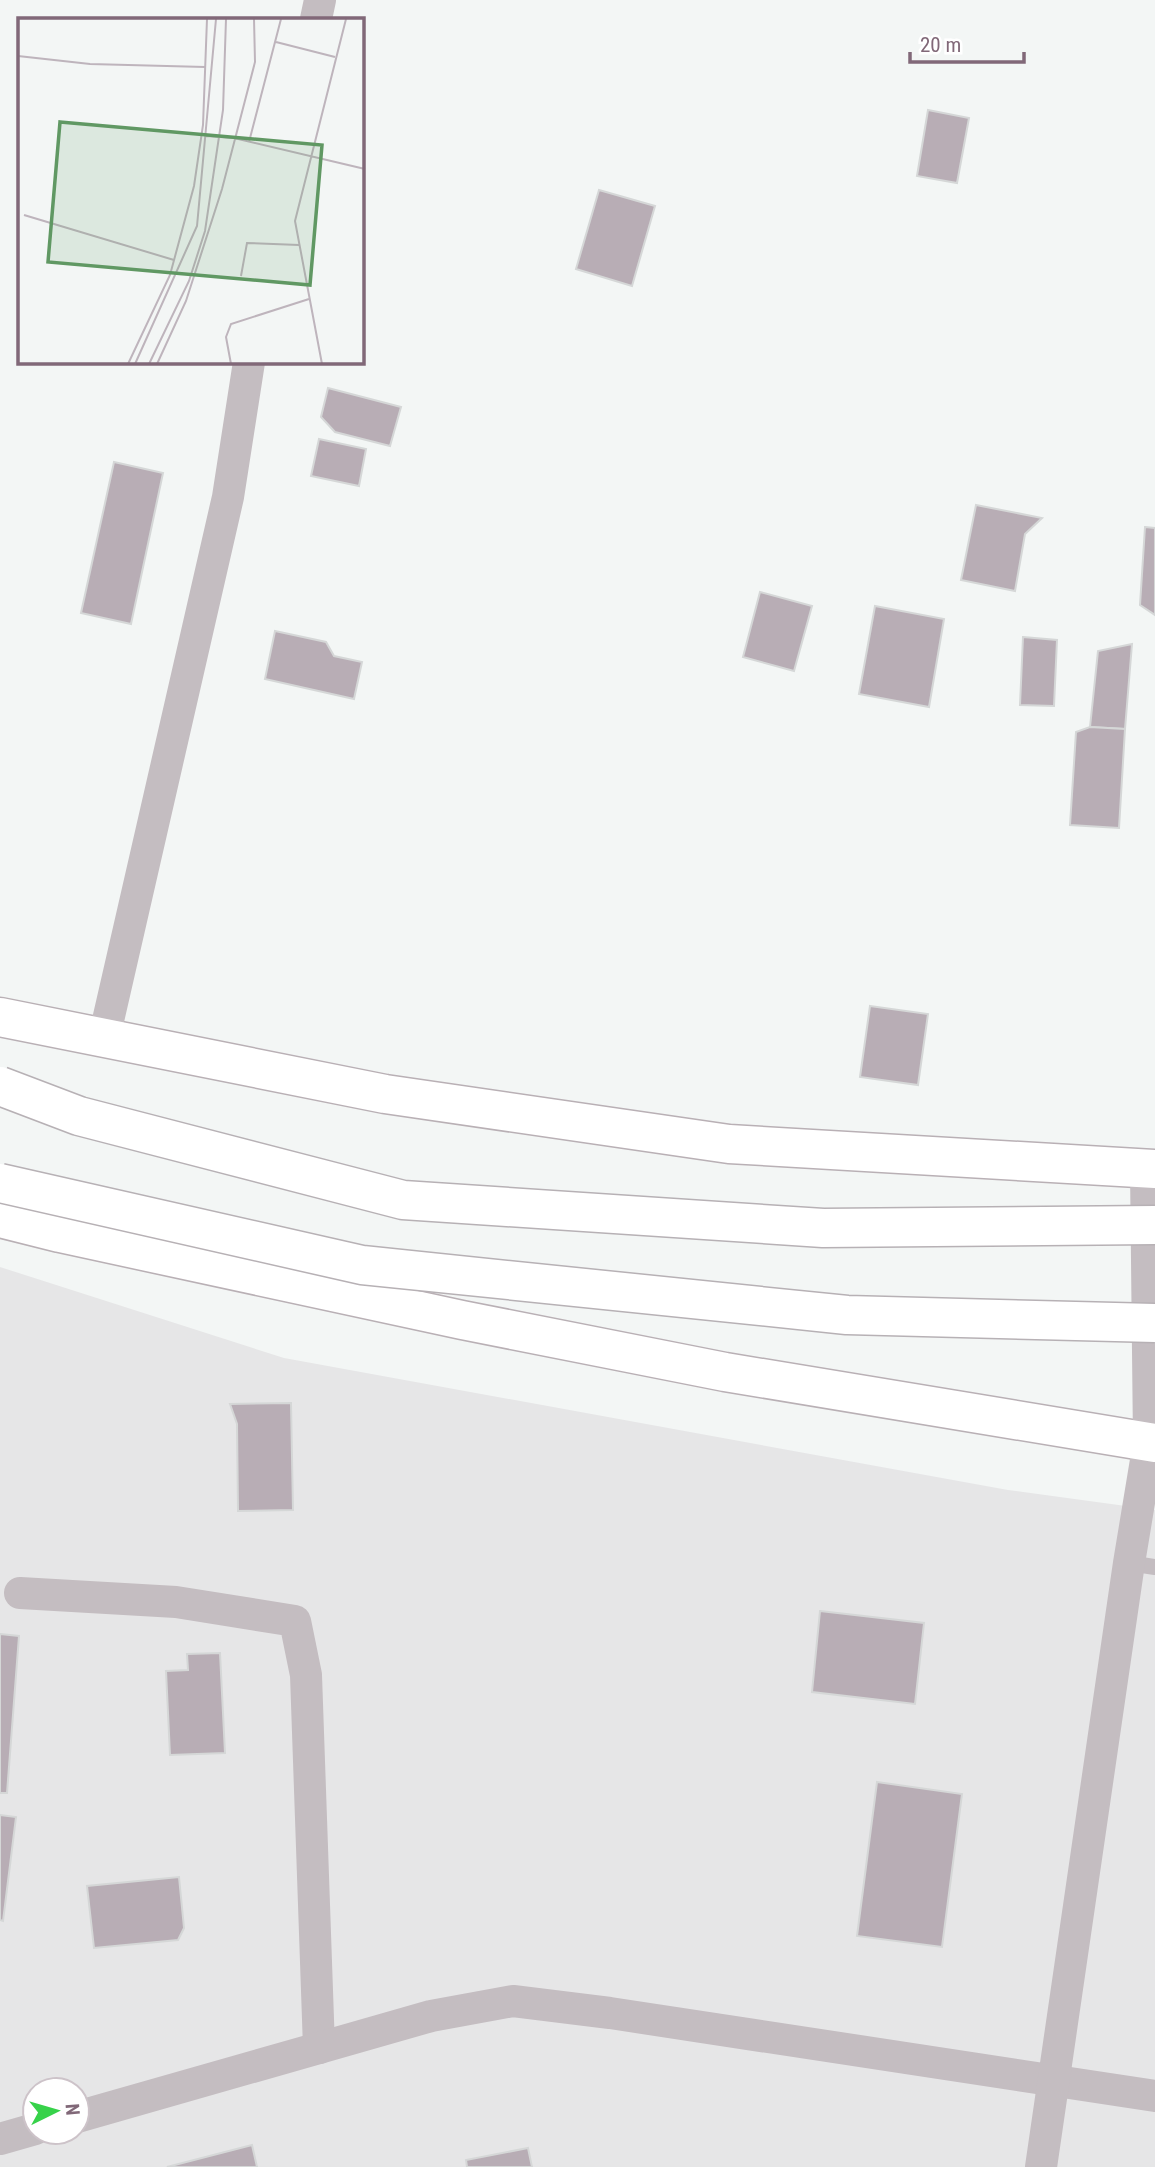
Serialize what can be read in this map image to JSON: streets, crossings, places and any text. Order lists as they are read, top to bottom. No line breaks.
{"scale_bar":"20 m","north":"right"}
